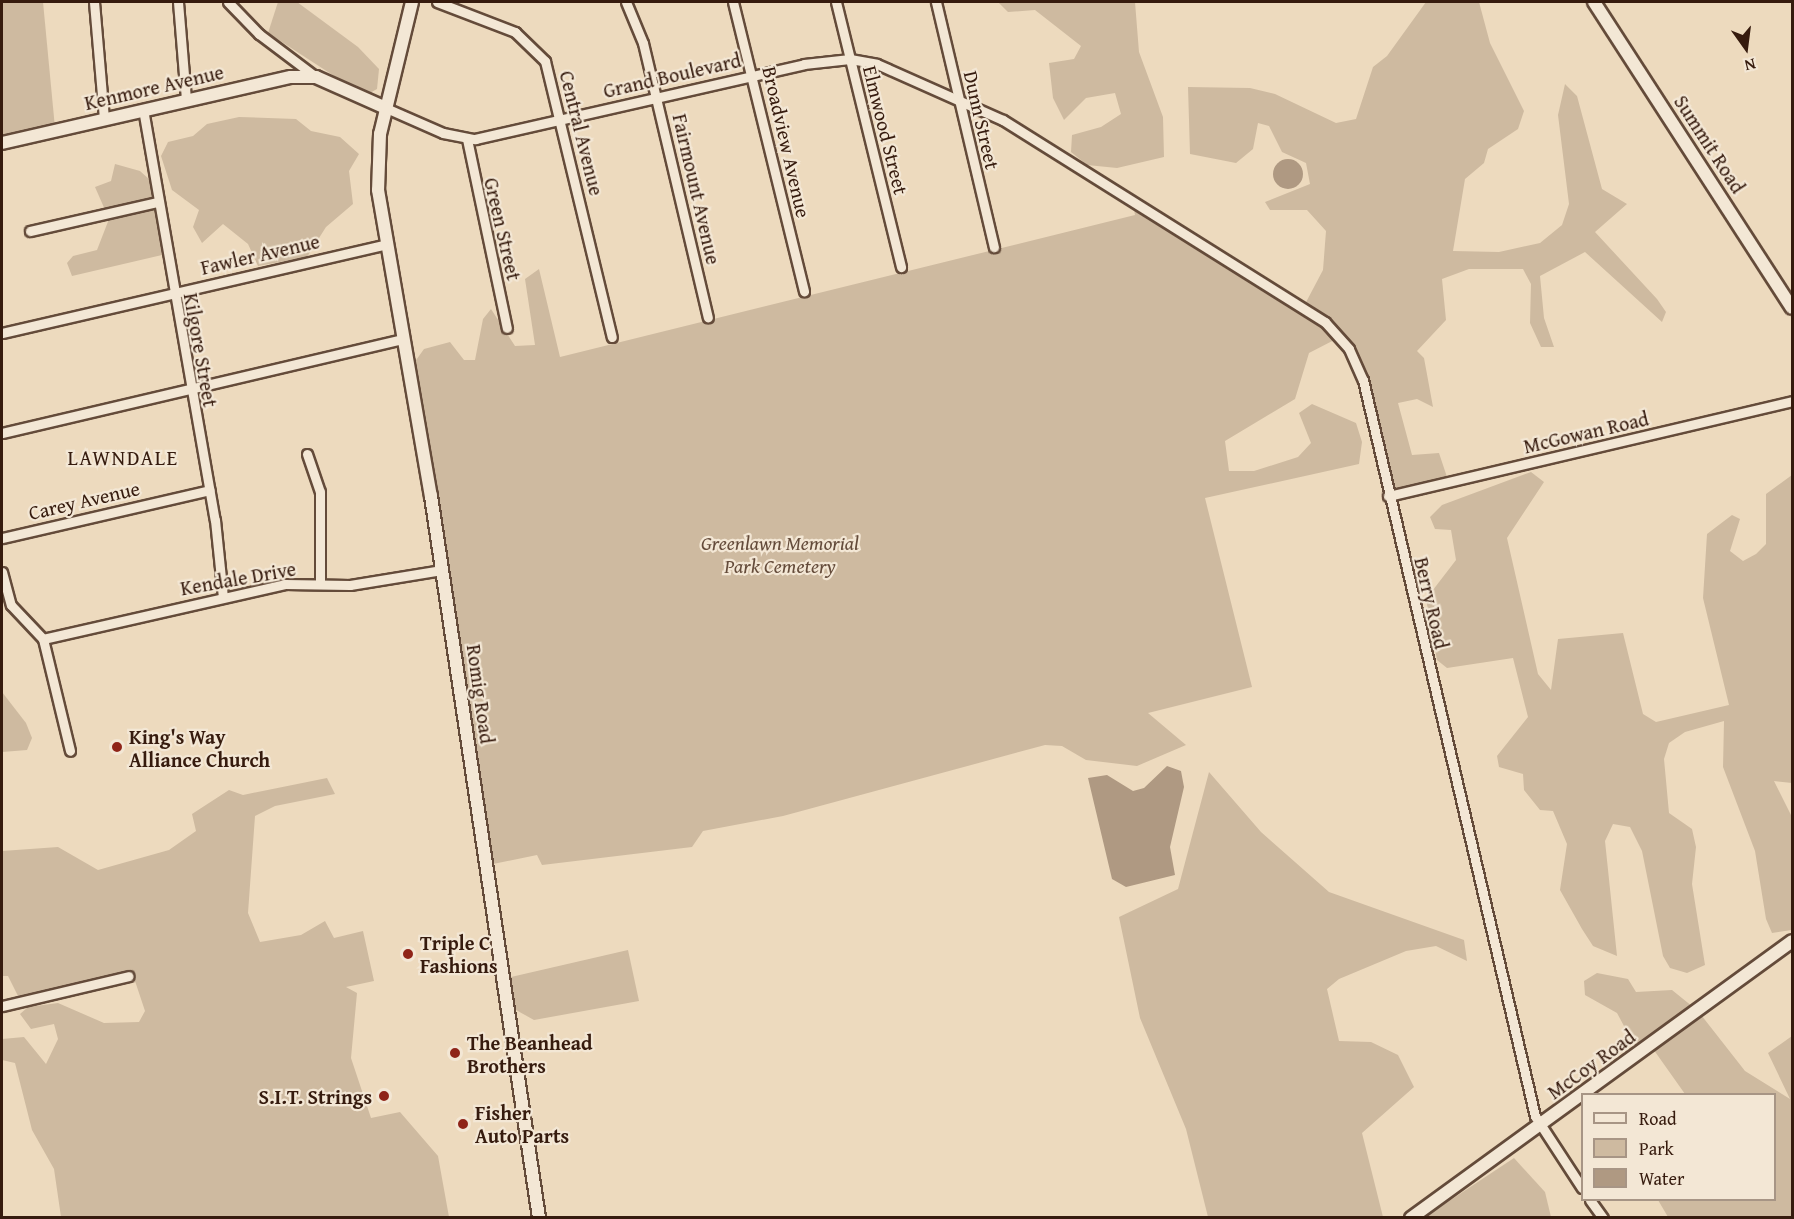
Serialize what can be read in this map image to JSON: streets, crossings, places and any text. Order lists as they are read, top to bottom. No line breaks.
{"streets":{"street":["Grand Boulevard","Kenmore Avenue","Dunn Street","Elmwood Street","Central Avenue","Broadview Avenue","Summit Road","Fairmount Avenue","Green Street","Fawler Avenue","Kilgore Street","McGowan Road","Carey Avenue","Kendale Drive","Berry Road","Romig Road","McCoy Road"]},"crossings":[["Grand Boulevard","Dunn Street"],["Grand Boulevard","Elmwood Street"],["Grand Boulevard","Central Avenue"],["Grand Boulevard","Broadview Avenue"],["Grand Boulevard","Fairmount Avenue"],["Grand Boulevard","Green Street"],["Grand Boulevard","Berry Road"],["Kenmore Avenue","Kilgore Street"],["Fawler Avenue","Kilgore Street"],["Fawler Avenue","Romig Road"],["Kilgore Street","Carey Avenue"],["Kilgore Street","Kendale Drive"],["McGowan Road","Berry Road"],["Kendale Drive","Romig Road"],["Berry Road","McCoy Road"]],"districts":["LAWNDALE"],"parks":["Greenlawn Memorial Park Cemetery"],"places":["King's Way Alliance Church","Triple C Fashions","The Beanhead Brothers","S.I.T. Strings","Fisher Auto Parts"],"legend":["Road","Park","Water"],"north":"bottom"}
